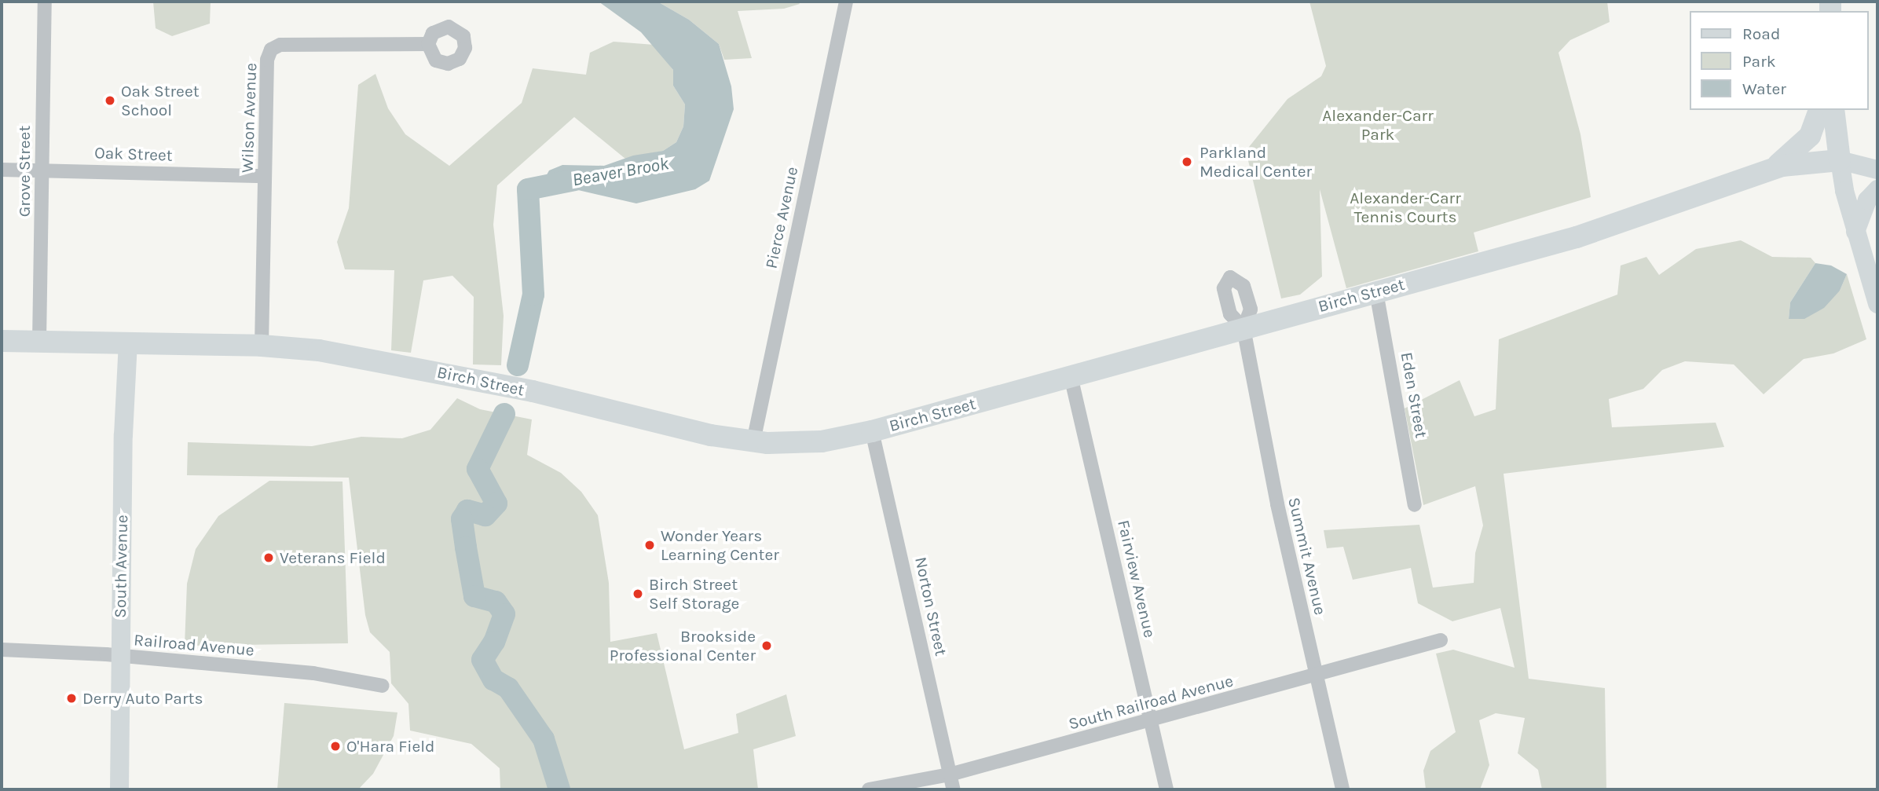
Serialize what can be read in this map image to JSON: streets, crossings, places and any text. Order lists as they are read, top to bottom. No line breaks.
{"streets":{"main road":["Birch Street"],"street":["Wilson Avenue","Oak Street","Grove Street","Pierce Avenue","Eden Street","Summit Avenue","South Avenue","Fairview Avenue","Norton Street","Railroad Avenue","South Railroad Avenue"]},"crossings":[["Wilson Avenue","Oak Street"],["Wilson Avenue","Birch Street"],["Oak Street","Grove Street"],["Grove Street","Birch Street"],["Pierce Avenue","Birch Street"],["Birch Street","Eden Street"],["Birch Street","Summit Avenue"],["Birch Street","South Avenue"],["Birch Street","Fairview Avenue"],["Birch Street","Norton Street"],["Summit Avenue","South Railroad Avenue"],["South Avenue","Railroad Avenue"],["Fairview Avenue","South Railroad Avenue"],["Norton Street","South Railroad Avenue"]],"water":["Beaver Brook"],"parks":["Alexander-Carr Park","Alexander-Carr Tennis Courts"],"places":["Oak Street School","Parkland Medical Center","Wonder Years Learning Center","Veterans Field","Birch Street Self Storage","Brookside Professional Center","Derry Auto Parts","O'Hara Field"],"legend":["Road","Park","Water"]}
